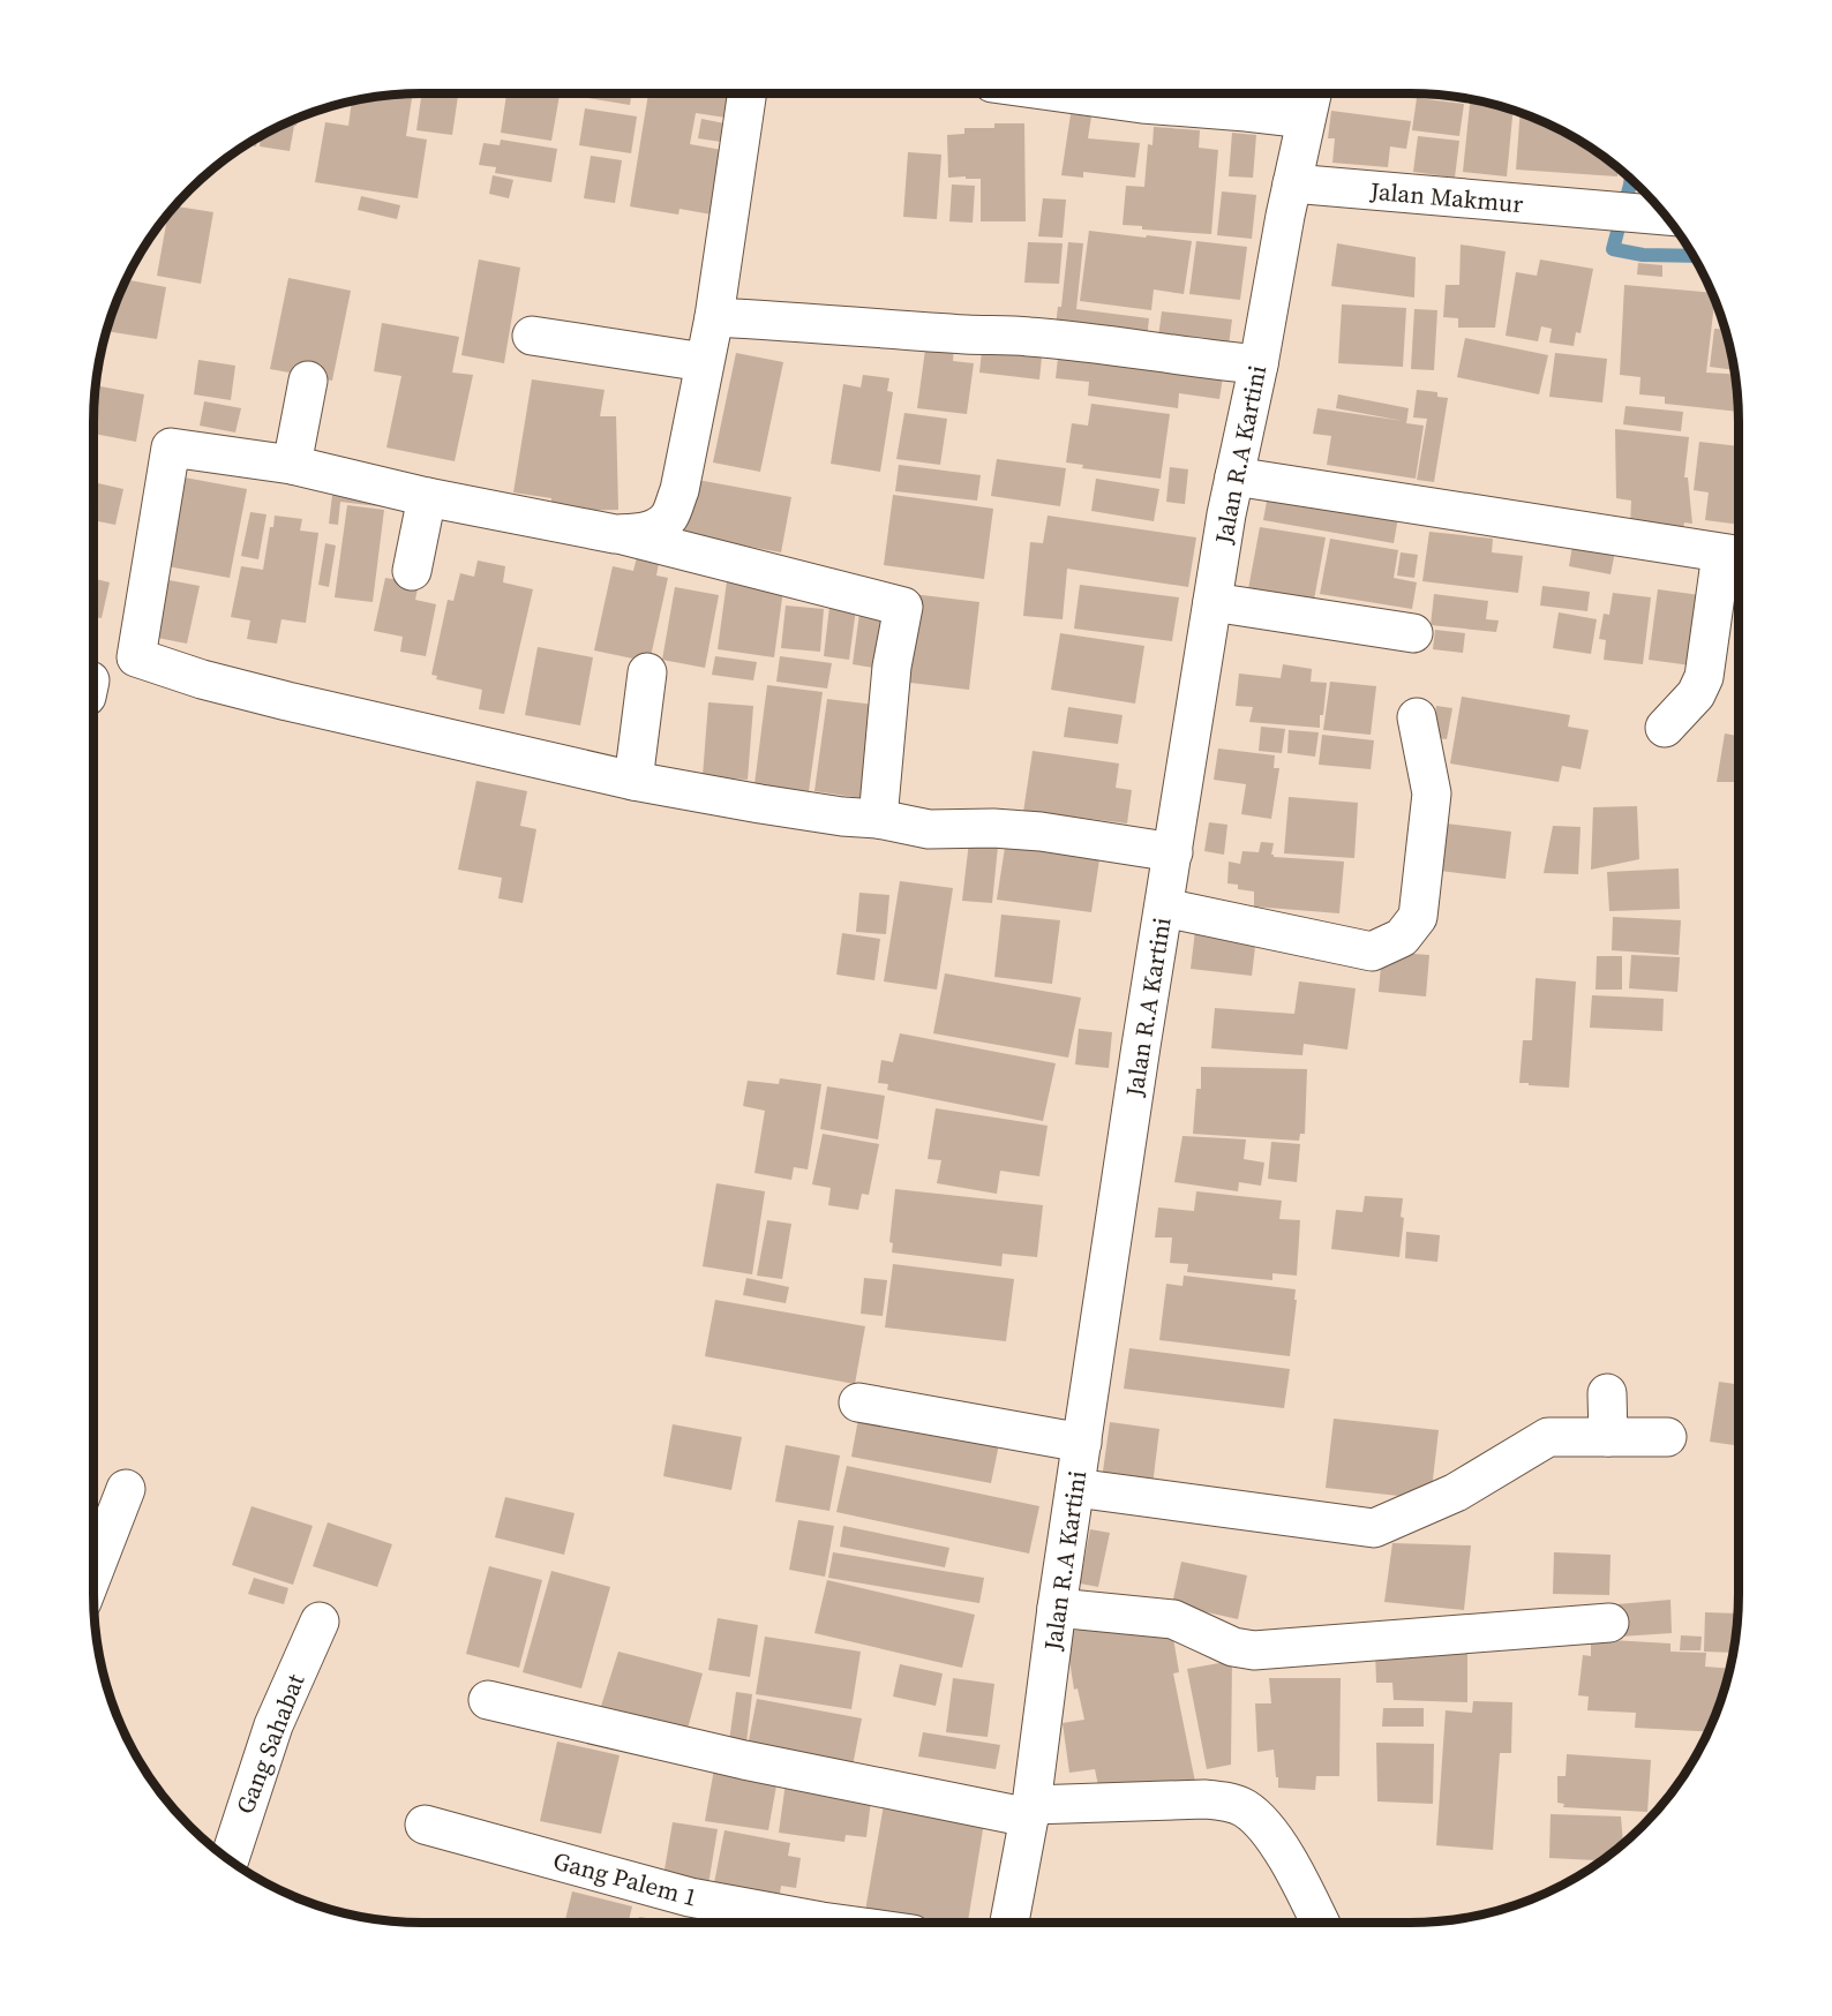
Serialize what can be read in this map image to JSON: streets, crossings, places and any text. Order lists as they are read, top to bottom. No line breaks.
{"streets":{"street":["Jalan Makmur","Jalan R.A Kartini","Gang Sahabat","Gang Palem 1"]},"crossings":[["Jalan Makmur","Jalan R.A Kartini"]]}
